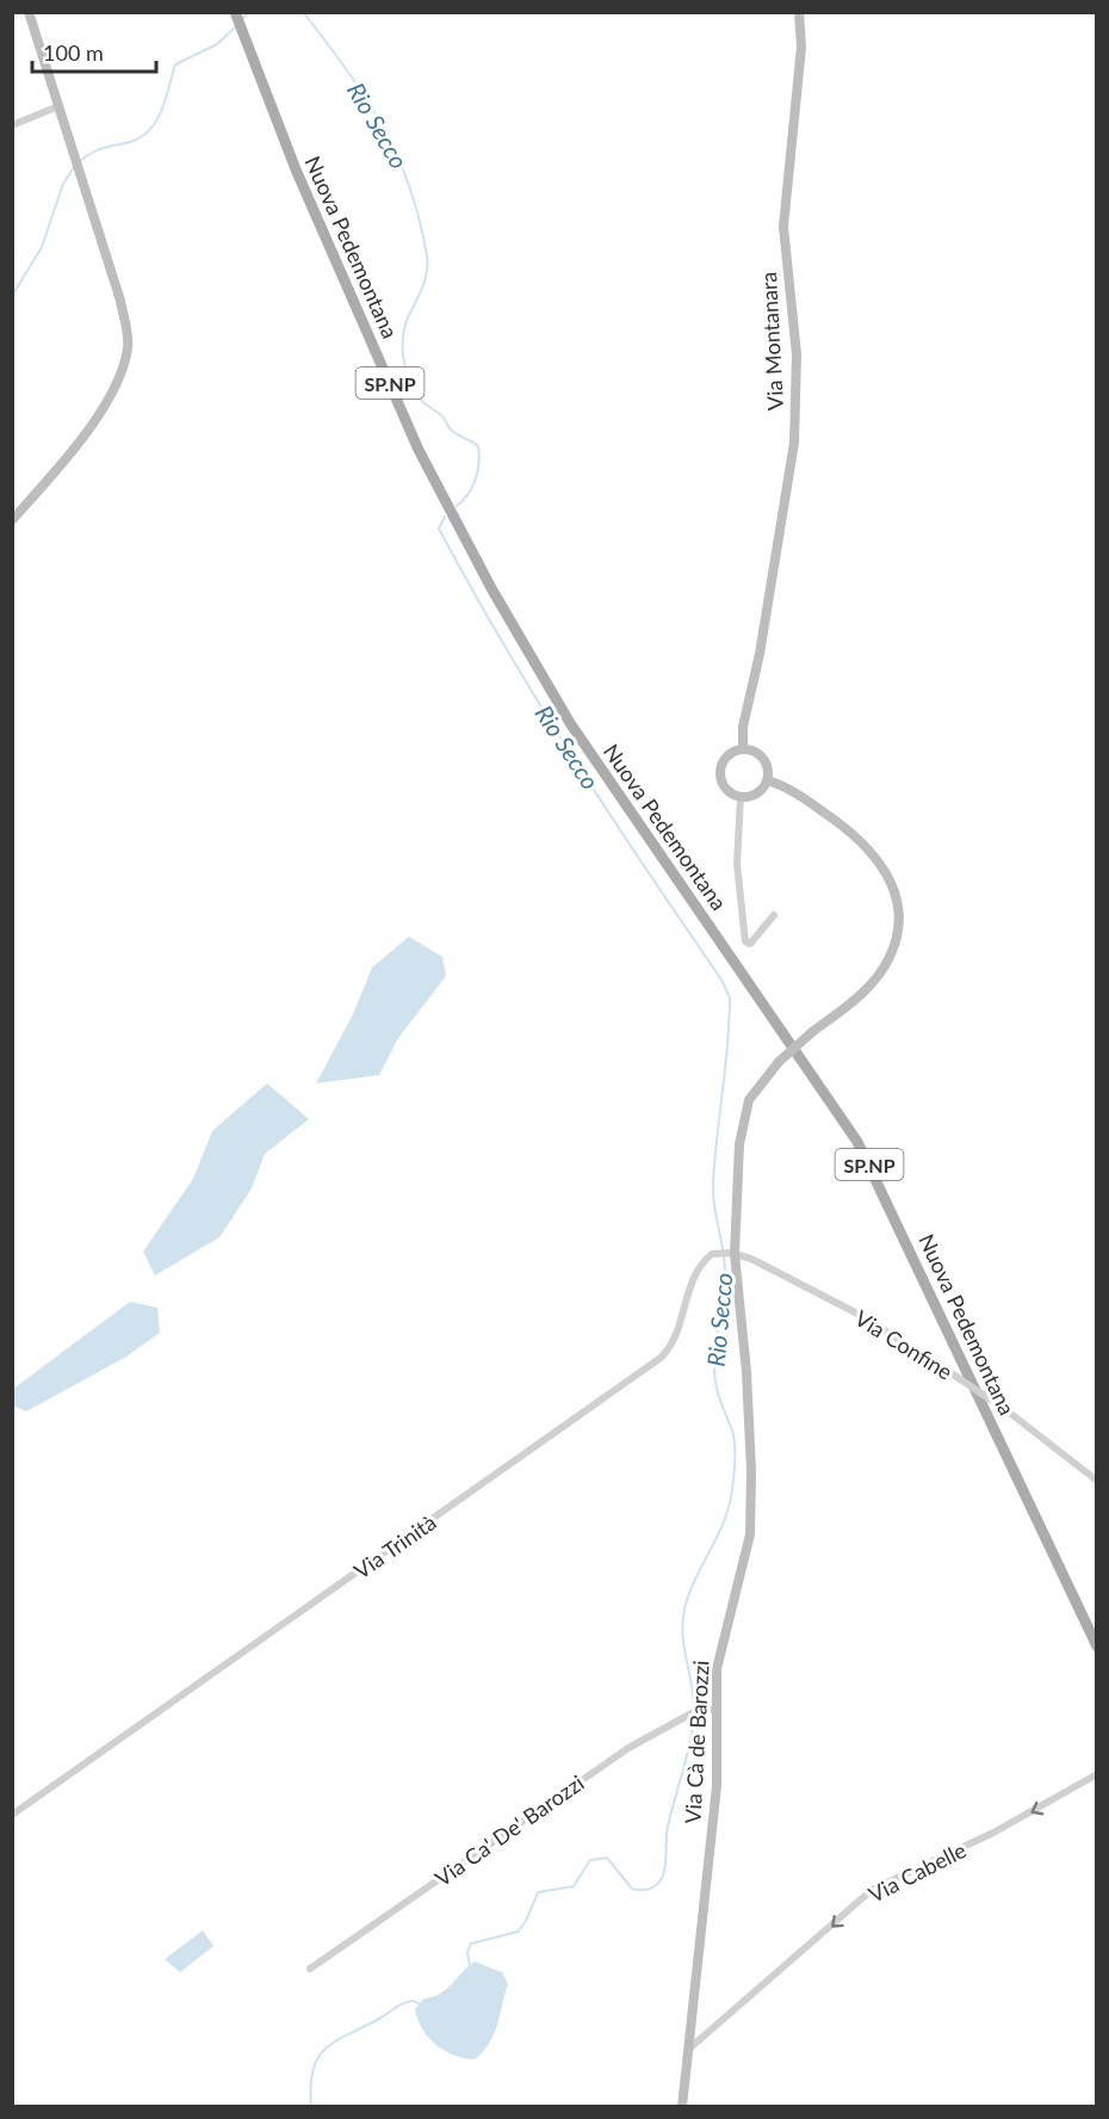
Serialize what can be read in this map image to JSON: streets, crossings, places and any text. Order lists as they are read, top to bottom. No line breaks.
{"streets":{"main road":["Nuova Pedemontana","SP.NP"],"street":["Via Montanara","Via Confine","Via Trinità","Via Cà de Barozzi","Via Ca' De' Barozzi","Via Cabelle"]},"crossings":[["Via Confine","Via Trinità"],["Via Confine","Via Cà de Barozzi"],["Via Trinità","Via Cà de Barozzi"],["Via Cà de Barozzi","Via Ca' De' Barozzi"],["Via Cà de Barozzi","Via Cabelle"]],"one_way":["Via Cabelle"],"water":["Rio Secco"],"scale_bar":"100 m"}
